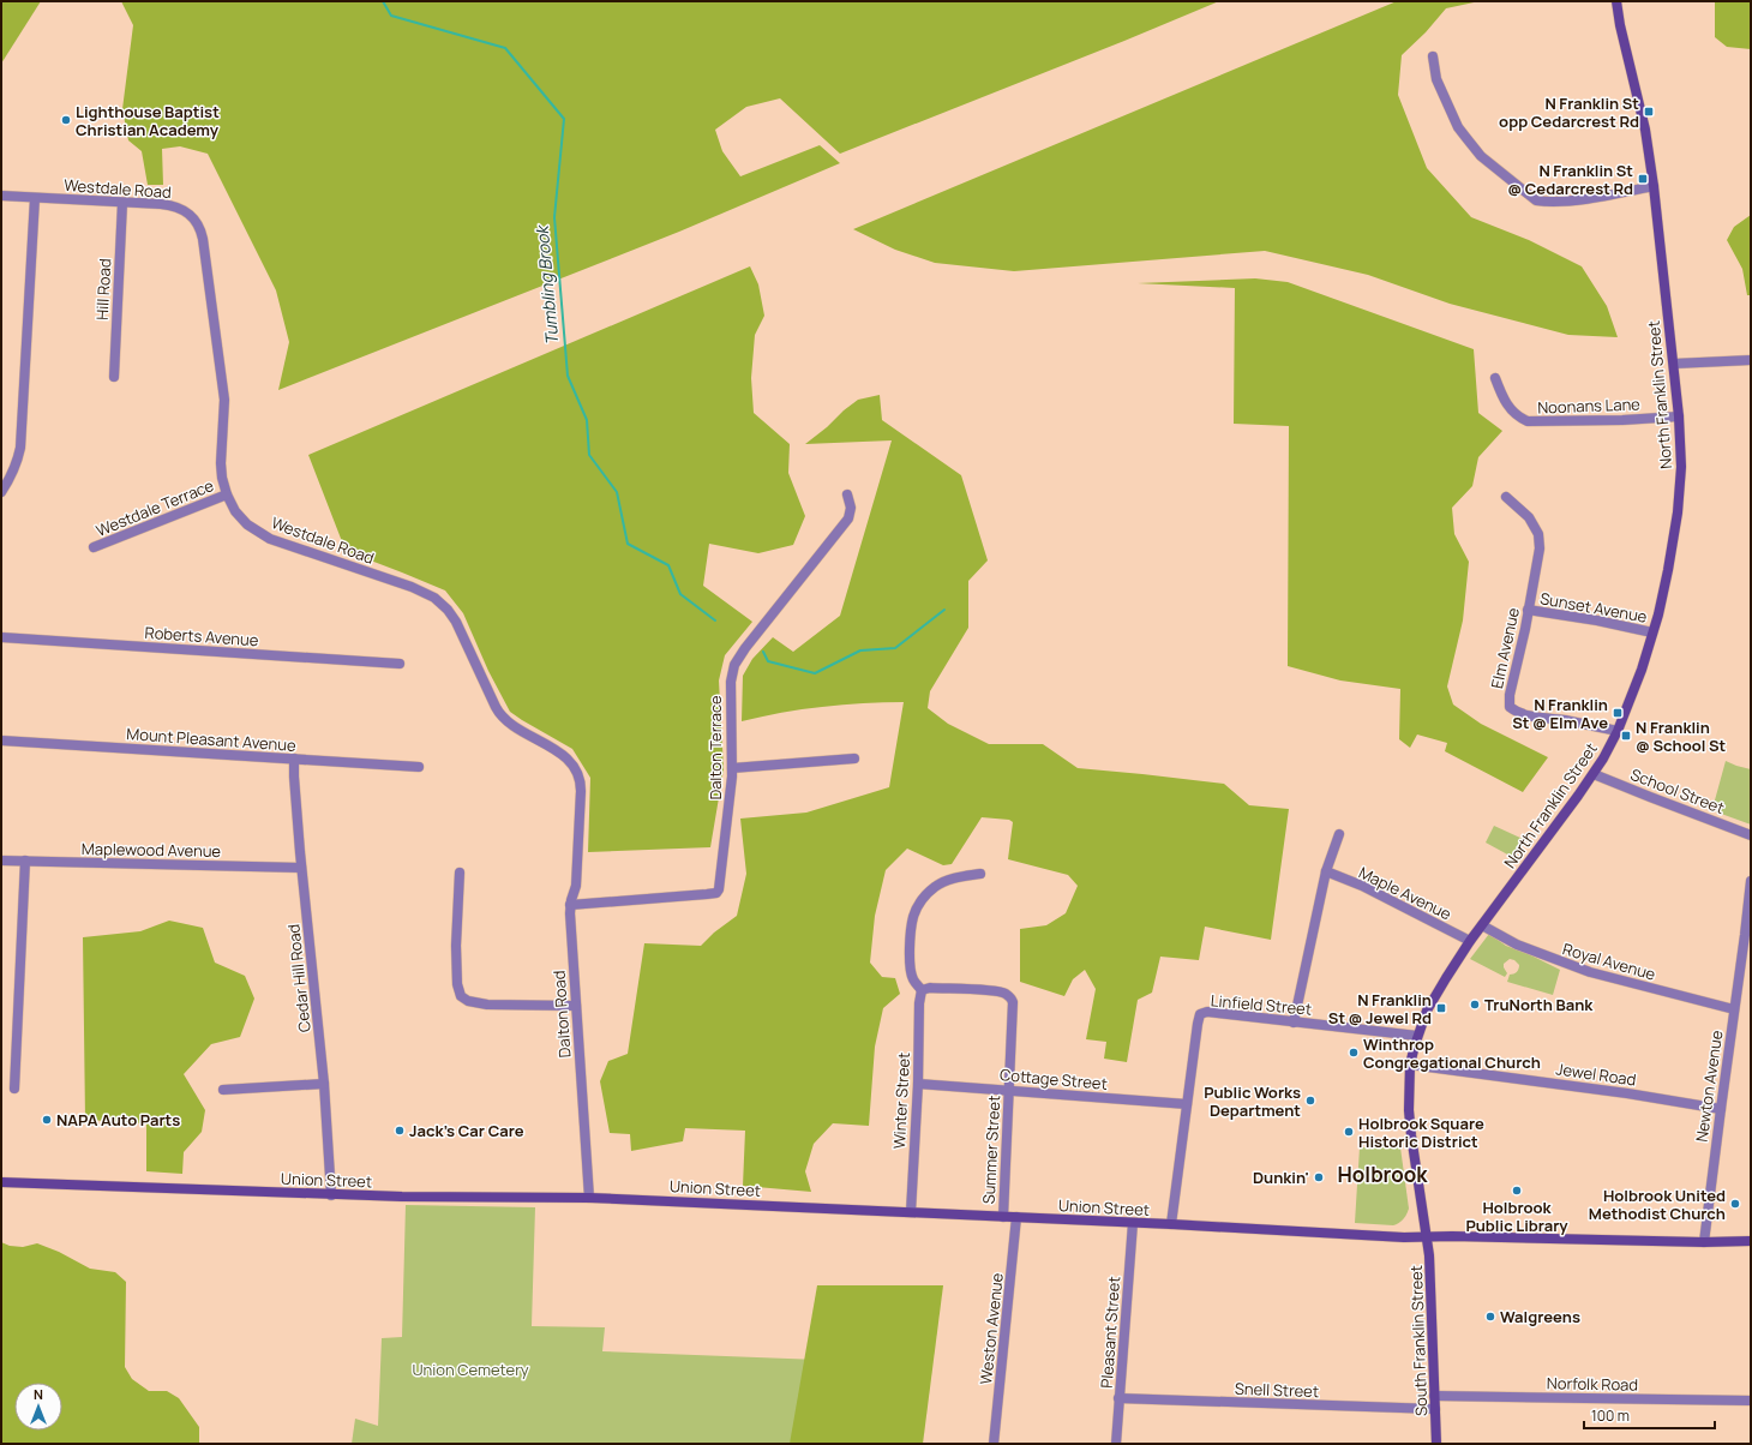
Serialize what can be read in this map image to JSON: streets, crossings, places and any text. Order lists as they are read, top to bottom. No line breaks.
{"streets":{"main road":["North Franklin Street","Union Street","South Franklin Street"],"street":["Westdale Road","Hill Road","Noonans Lane","Westdale Terrace","Sunset Avenue","Roberts Avenue","Elm Avenue","Mount Pleasant Avenue","Dalton Terrace","School Street","Maplewood Avenue","Maple Avenue","Royal Avenue","Cedar Hill Road","Linfield Street","Dalton Road","Jewel Road","Cottage Street","Newton Avenue","Winter Street","Summer Street","Weston Avenue","Pleasant Street","Norfolk Road","Snell Street"]},"crossings":[["Westdale Road","Hill Road"],["Westdale Road","Westdale Terrace"],["Westdale Road","Dalton Road"],["North Franklin Street","Noonans Lane"],["North Franklin Street","Sunset Avenue"],["North Franklin Street","Elm Avenue"],["North Franklin Street","School Street"],["North Franklin Street","Maple Avenue"],["North Franklin Street","Royal Avenue"],["North Franklin Street","Linfield Street"],["North Franklin Street","Jewel Road"],["North Franklin Street","Union Street"],["North Franklin Street","South Franklin Street"],["Sunset Avenue","Elm Avenue"],["Mount Pleasant Avenue","Cedar Hill Road"],["Dalton Terrace","Dalton Road"],["Maplewood Avenue","Cedar Hill Road"],["Royal Avenue","Newton Avenue"],["Cedar Hill Road","Union Street"],["Linfield Street","Cottage Street"],["Linfield Street","Union Street"],["Dalton Road","Union Street"],["Jewel Road","Newton Avenue"],["Cottage Street","Winter Street"],["Cottage Street","Summer Street"],["Newton Avenue","Union Street"],["Winter Street","Summer Street"],["Winter Street","Union Street"],["Summer Street","Union Street"],["Union Street","Weston Avenue"],["Union Street","Pleasant Street"],["Union Street","South Franklin Street"],["Pleasant Street","Snell Street"],["South Franklin Street","Norfolk Road"],["South Franklin Street","Snell Street"]],"districts":["Holbrook"],"water":["Tumbling Brook"],"parks":["Union Cemetery"],"places":{"transit":["N Franklin St opp Cedarcrest Rd","N Franklin St @ Cedarcrest Rd","N Franklin St @ Elm Ave","N Franklin @ School St","N Franklin St @ Jewel Rd"],"other":["Lighthouse Baptist Christian Academy","TruNorth Bank","Winthrop Congregational Church","Public Works Department","NAPA Auto Parts","Jack's Car Care","Holbrook Square Historic District","Dunkin'","Holbrook Public Library","Holbrook United Methodist Church","Walgreens"]},"scale_bar":"100 m","north":"top"}
